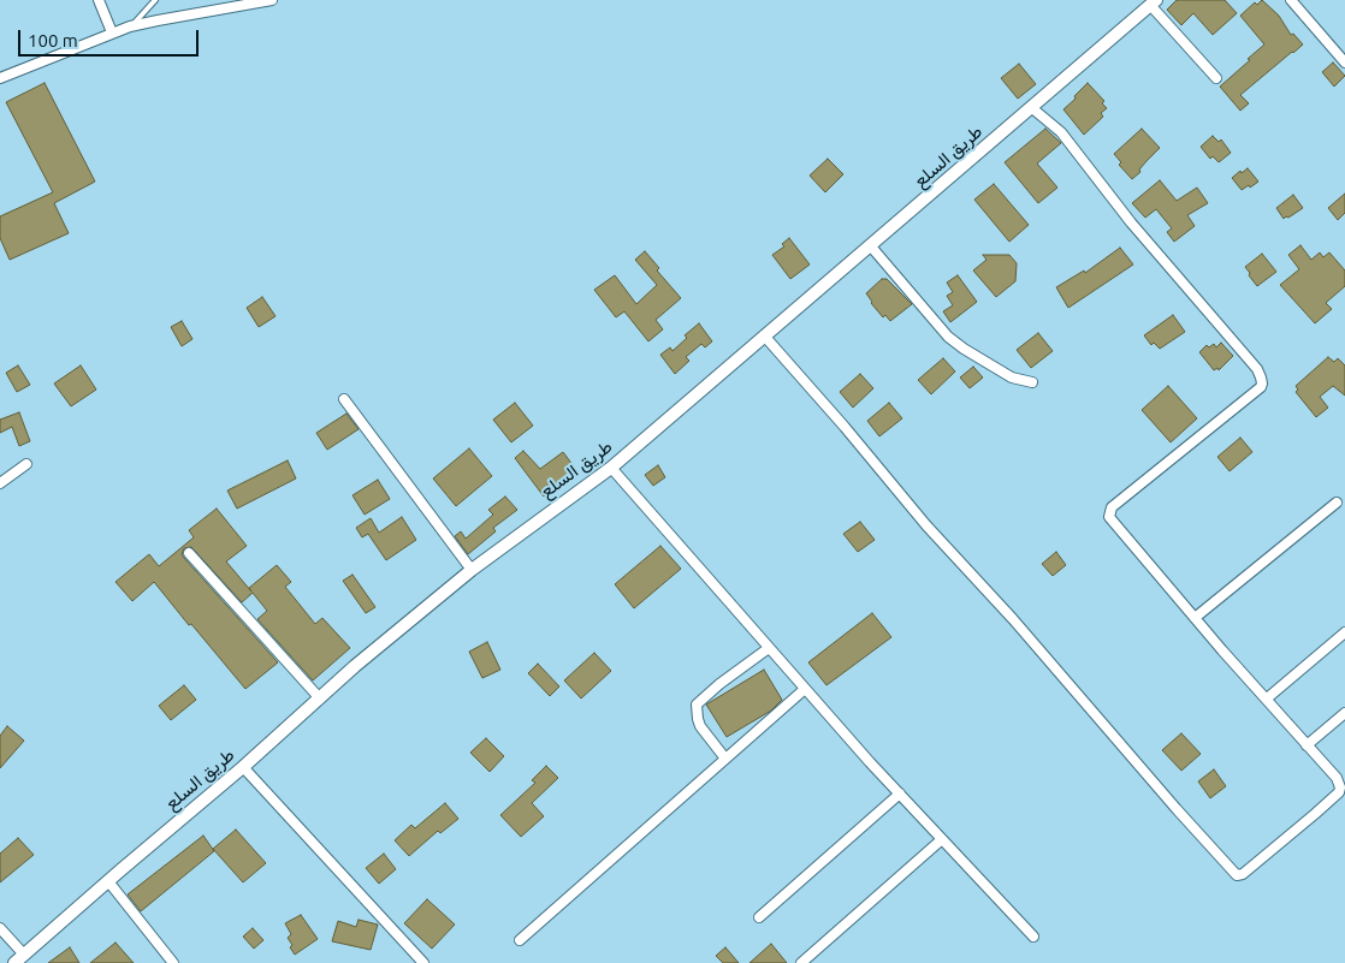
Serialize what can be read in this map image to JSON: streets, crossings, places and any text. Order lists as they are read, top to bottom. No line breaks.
{"streets":{"street":["طريق السلع"]},"scale_bar":"100 m"}
